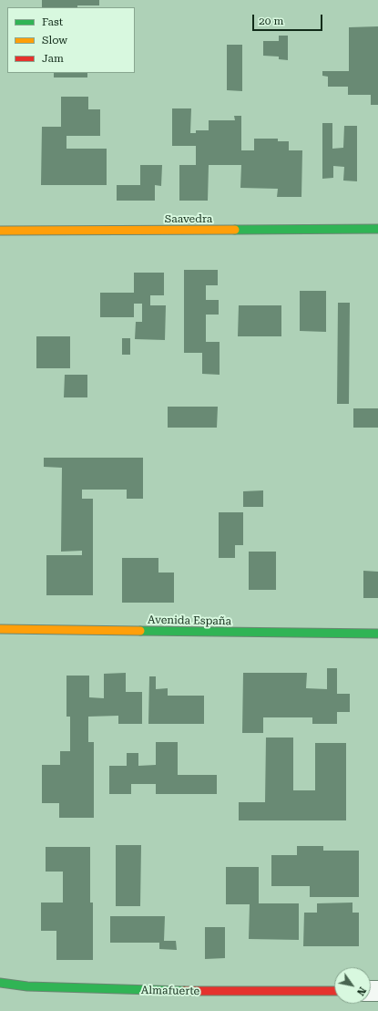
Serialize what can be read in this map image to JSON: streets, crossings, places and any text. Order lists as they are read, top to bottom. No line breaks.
{"streets":{"street":["Saavedra","Avenida España","Almafuerte"]},"legend":["Fast","Slow","Jam"],"scale_bar":"20 m","north":"bottom right"}
